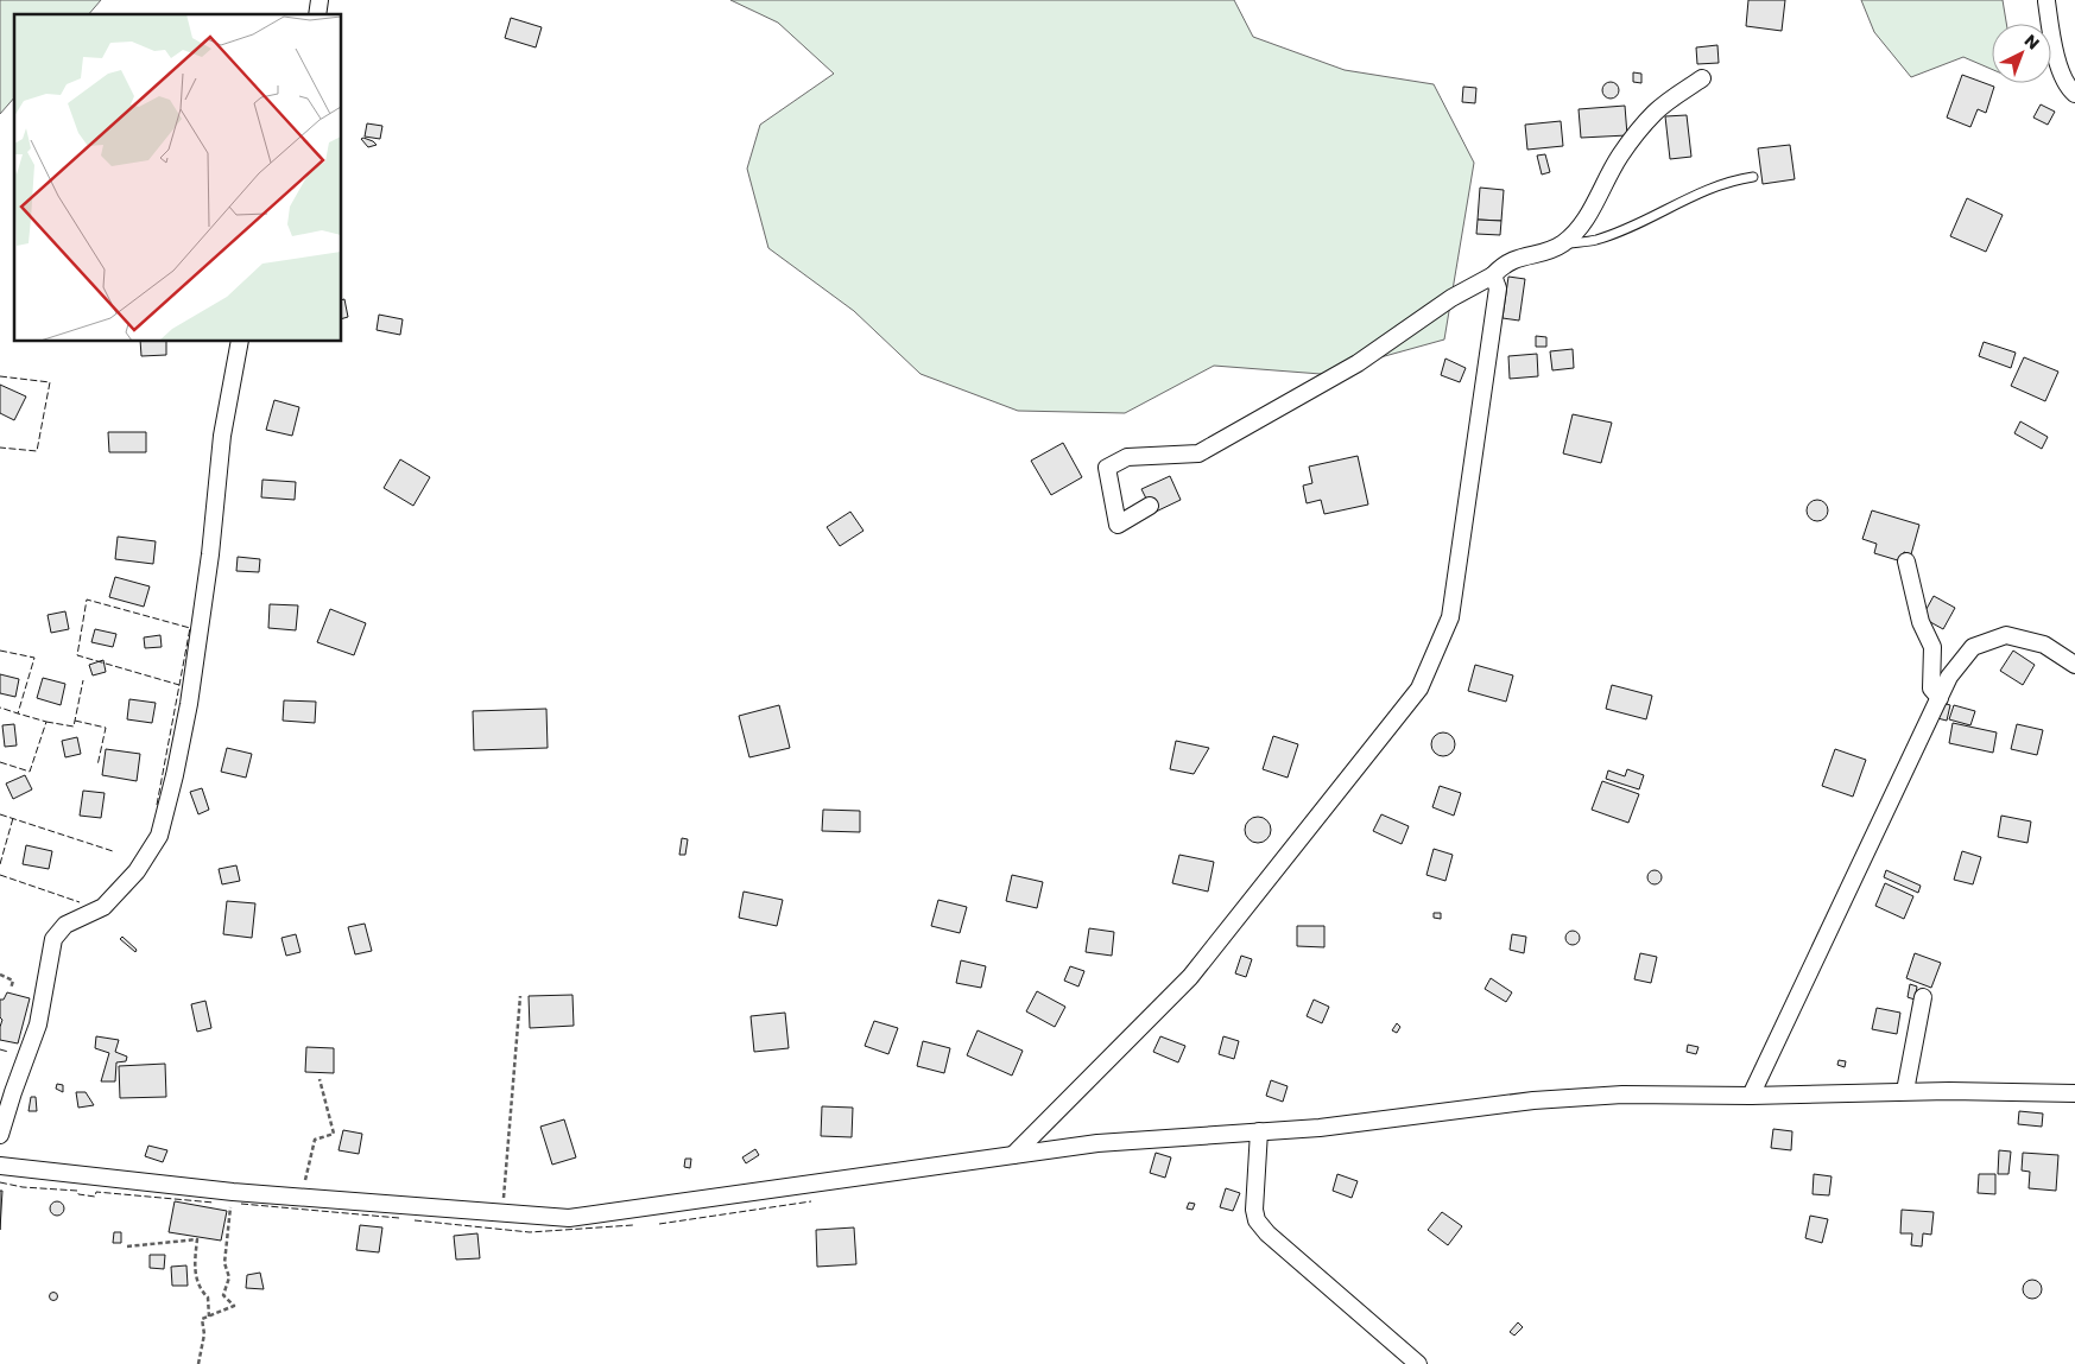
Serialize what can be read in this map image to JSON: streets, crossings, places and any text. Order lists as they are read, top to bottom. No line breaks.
{"north":"top right"}
